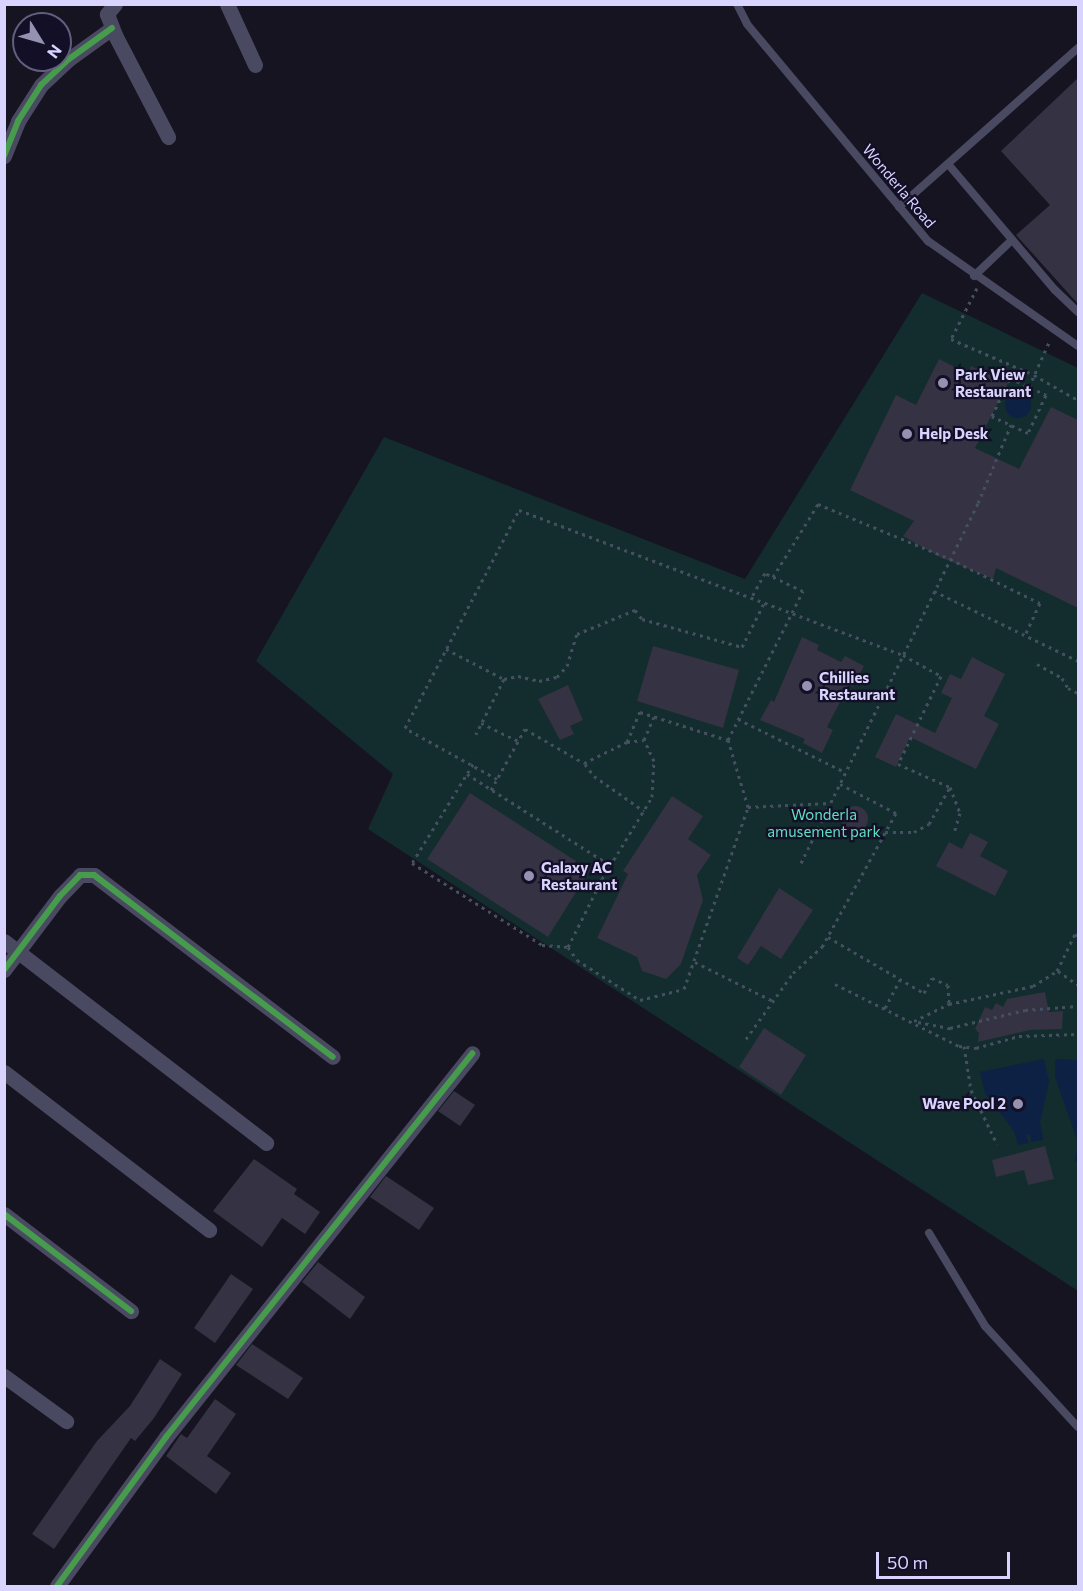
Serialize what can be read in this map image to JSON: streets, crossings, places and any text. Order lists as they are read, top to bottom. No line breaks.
{"streets":{"lane":["Wonderla Road"]},"parks":["Wonderla amusement park"],"places":["Park View Restaurant","Help Desk","Chillies Restaurant","Galaxy AC Restaurant","Wave Pool 2"],"scale_bar":"50 m","north":"bottom right"}
